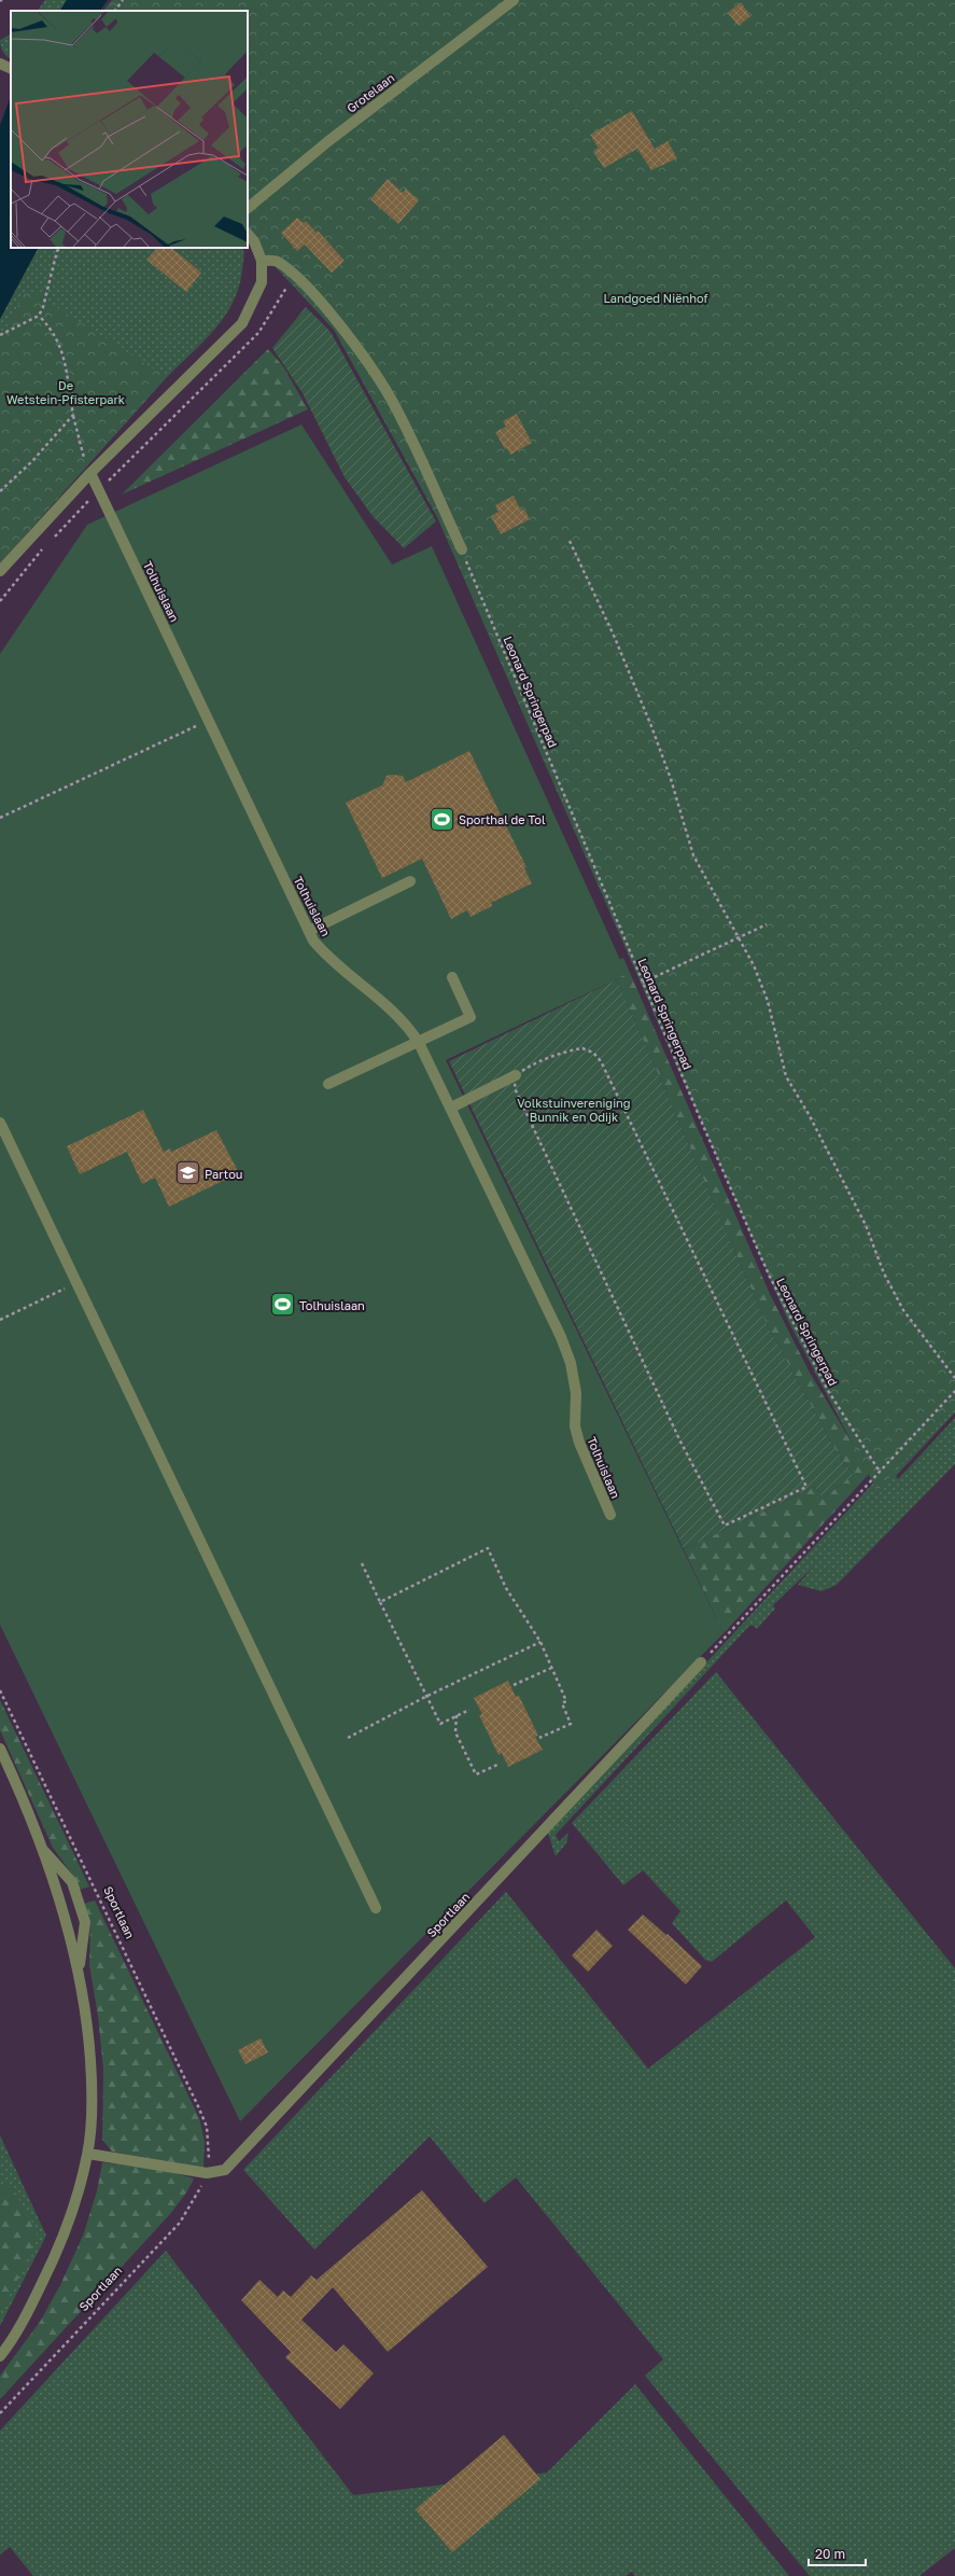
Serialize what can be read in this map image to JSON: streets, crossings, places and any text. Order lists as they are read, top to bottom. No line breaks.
{"streets":{"street":["Grotelaan","Tolhuislaan","Sportlaan"],"path":["Leonard Springerpad"]},"parks":["Landgoed Niënhof","De Wetstein-Pfisterpark","Volkstuinvereniging Bunnik en Odijk"],"places":{"sports":["Sporthal de Tol","Tolhuislaan"],"school or university":["Partou"]},"scale_bar":"20 m"}
